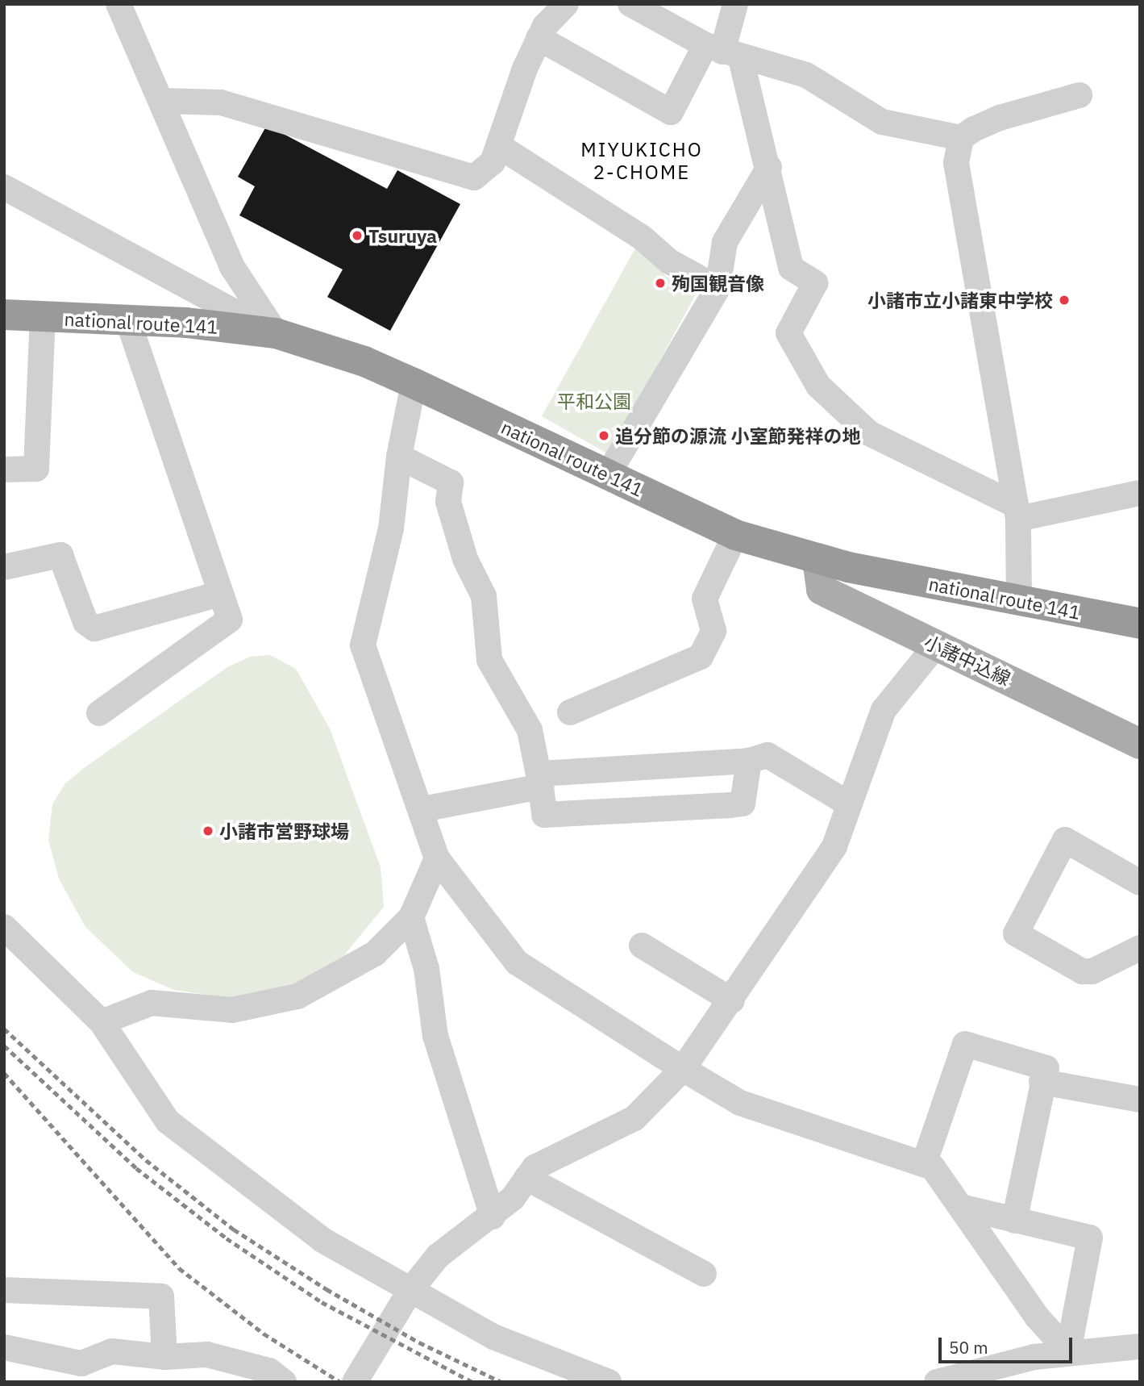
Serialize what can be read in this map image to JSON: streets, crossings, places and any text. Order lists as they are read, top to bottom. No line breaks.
{"streets":{"highway":["national route 141"],"main road":["小諸中込線"]},"crossings":[["national route 141","小諸中込線"]],"districts":["MIYUKICHO 2-CHOME"],"parks":["平和公園"],"places":["Tsuruya","殉国観音像","小諸市立小諸東中学校","追分節の源流 小室節発祥の地","小諸市営野球場"],"scale_bar":"50 m"}
